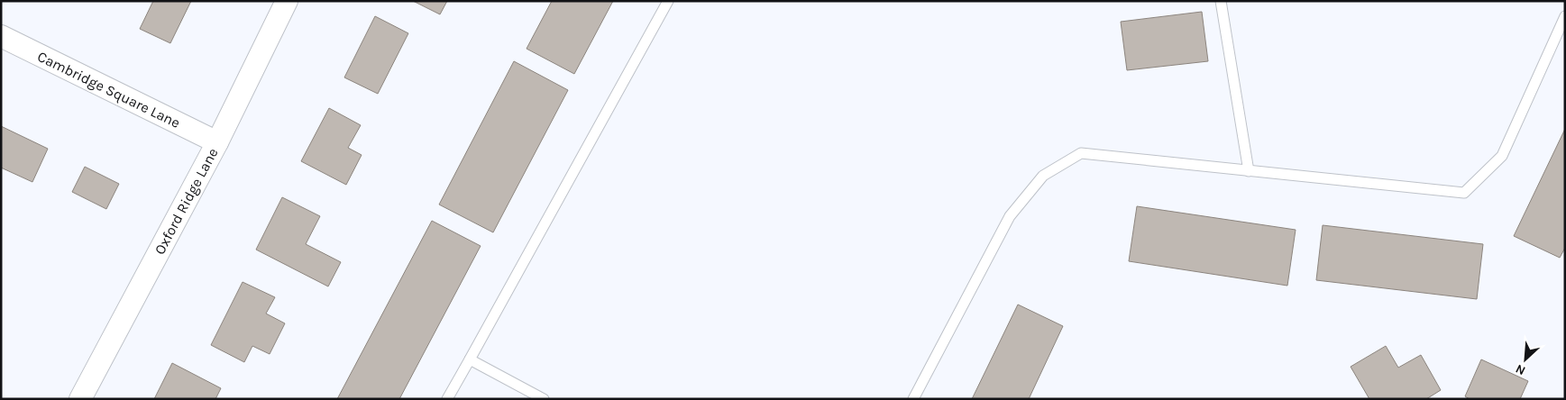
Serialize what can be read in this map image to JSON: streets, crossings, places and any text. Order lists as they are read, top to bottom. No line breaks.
{"streets":{"street":["Cambridge Square Lane","Oxford Ridge Lane"]},"crossings":[["Cambridge Square Lane","Oxford Ridge Lane"]],"north":"bottom left"}
